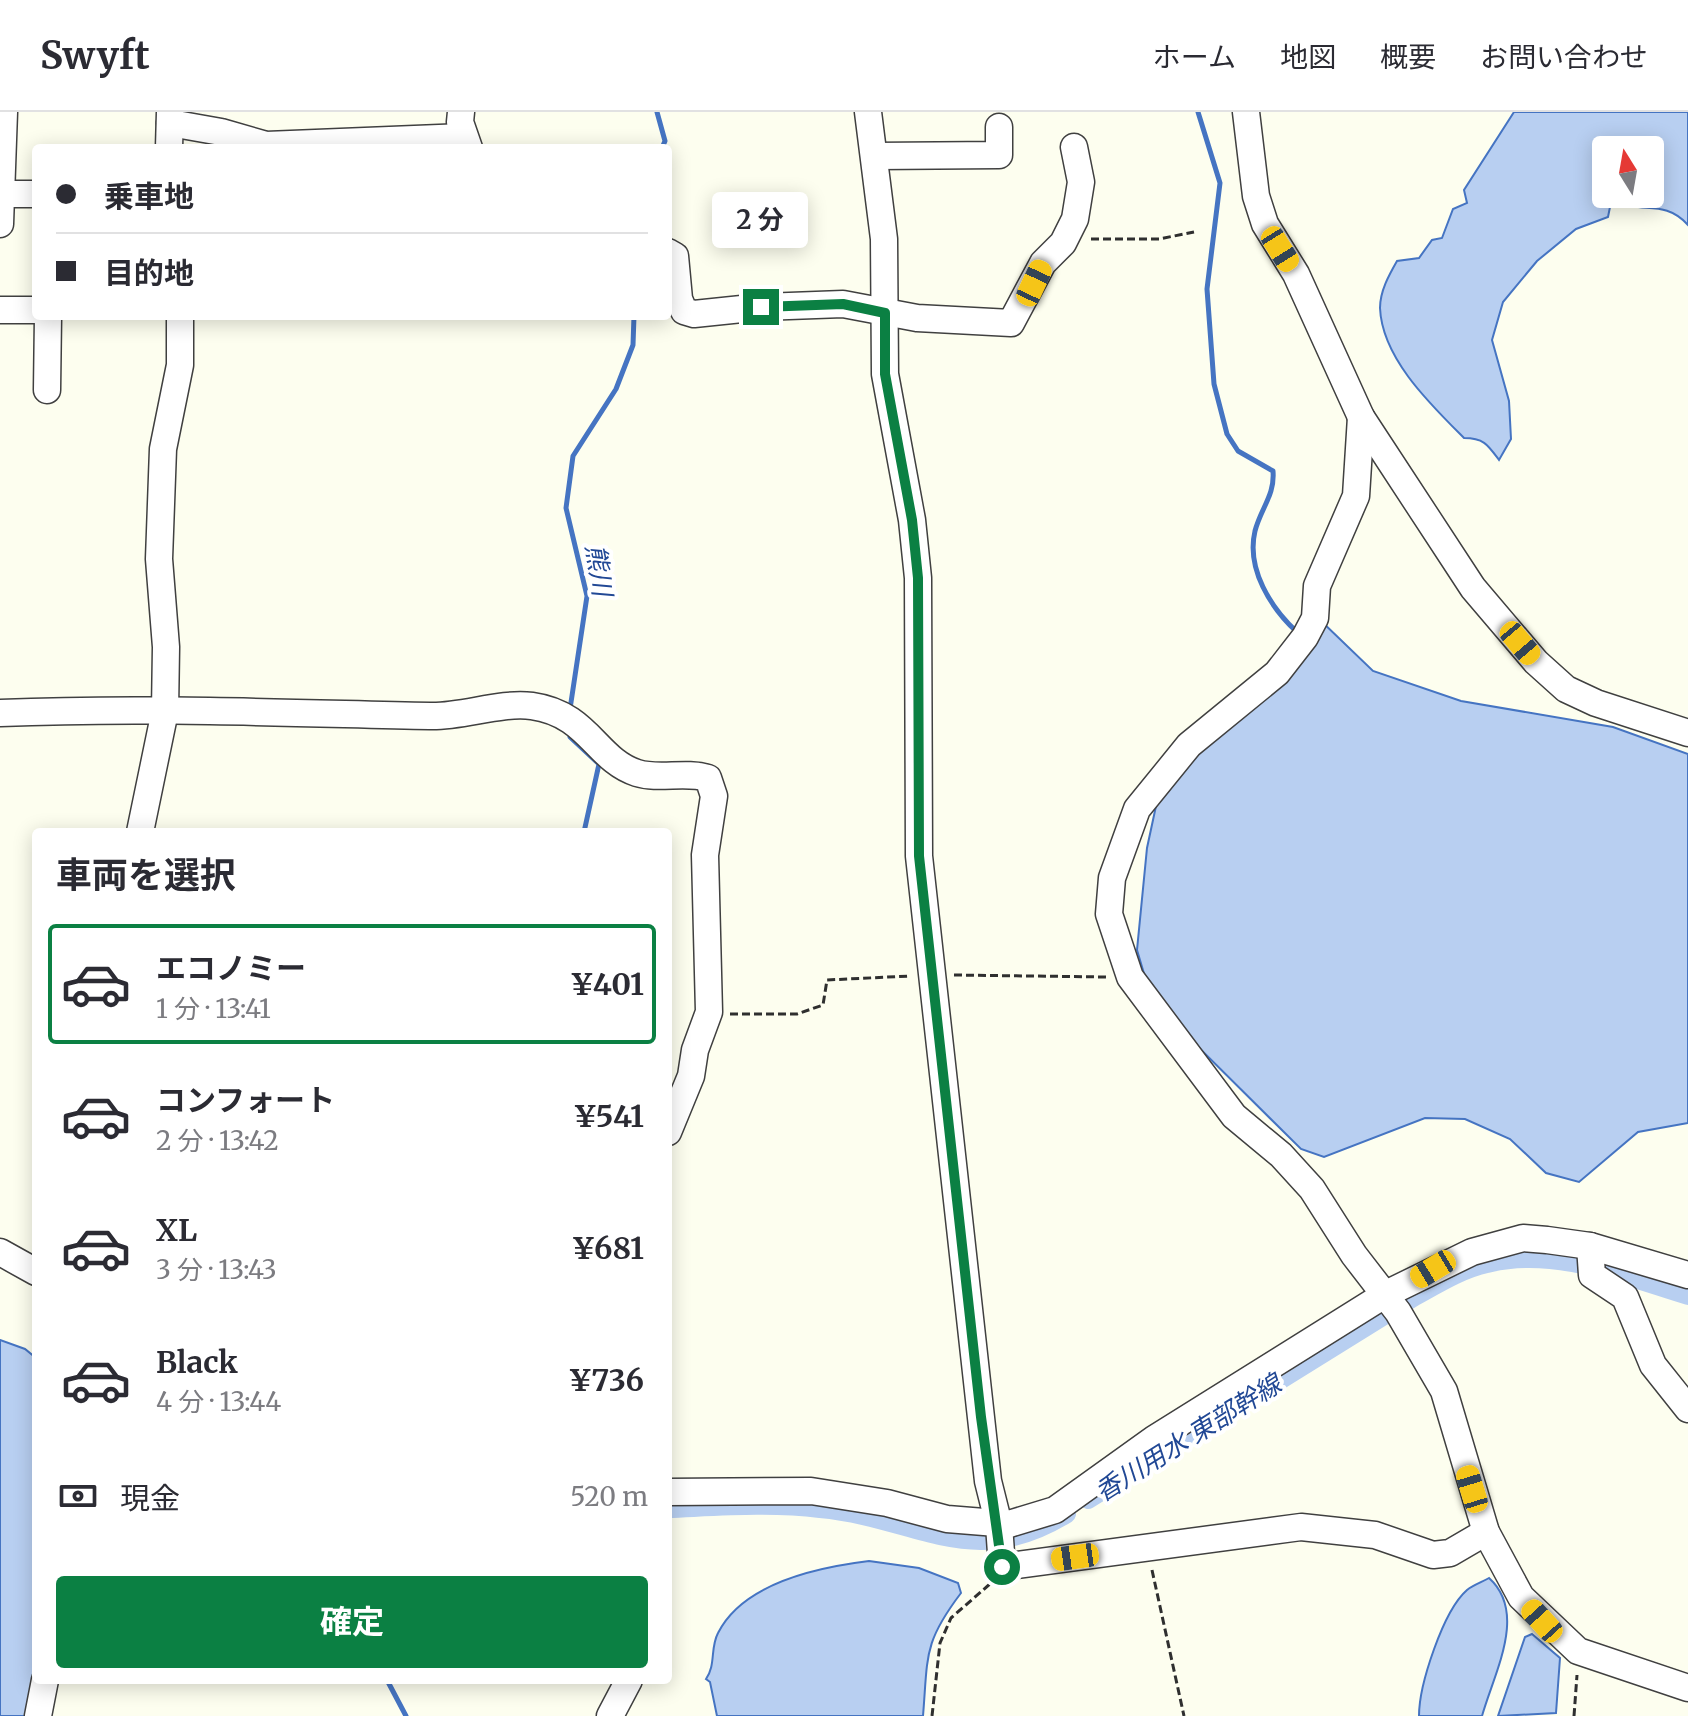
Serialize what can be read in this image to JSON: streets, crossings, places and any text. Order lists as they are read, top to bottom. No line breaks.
{"water":["熊川","香川用水 東部幹線"],"north":"top","page":{"header":"Swyft","nav":["ホーム","地図","概要","お問い合わせ"],"banner":["乗車地","目的地"],"bubble":"2 分","heading":"車両を選択","list":[{"name":"エコノミー","note":"1 分 · 13:41","value":"¥401"},{"name":"コンフォート","note":"2 分 · 13:42","value":"¥541"},{"name":"XL","note":"3 分 · 13:43","value":"¥681"},{"name":"Black","note":"4 分 · 13:44","value":"¥736"}],"pay":["現金","520 m"],"buttons":"確定"}}
